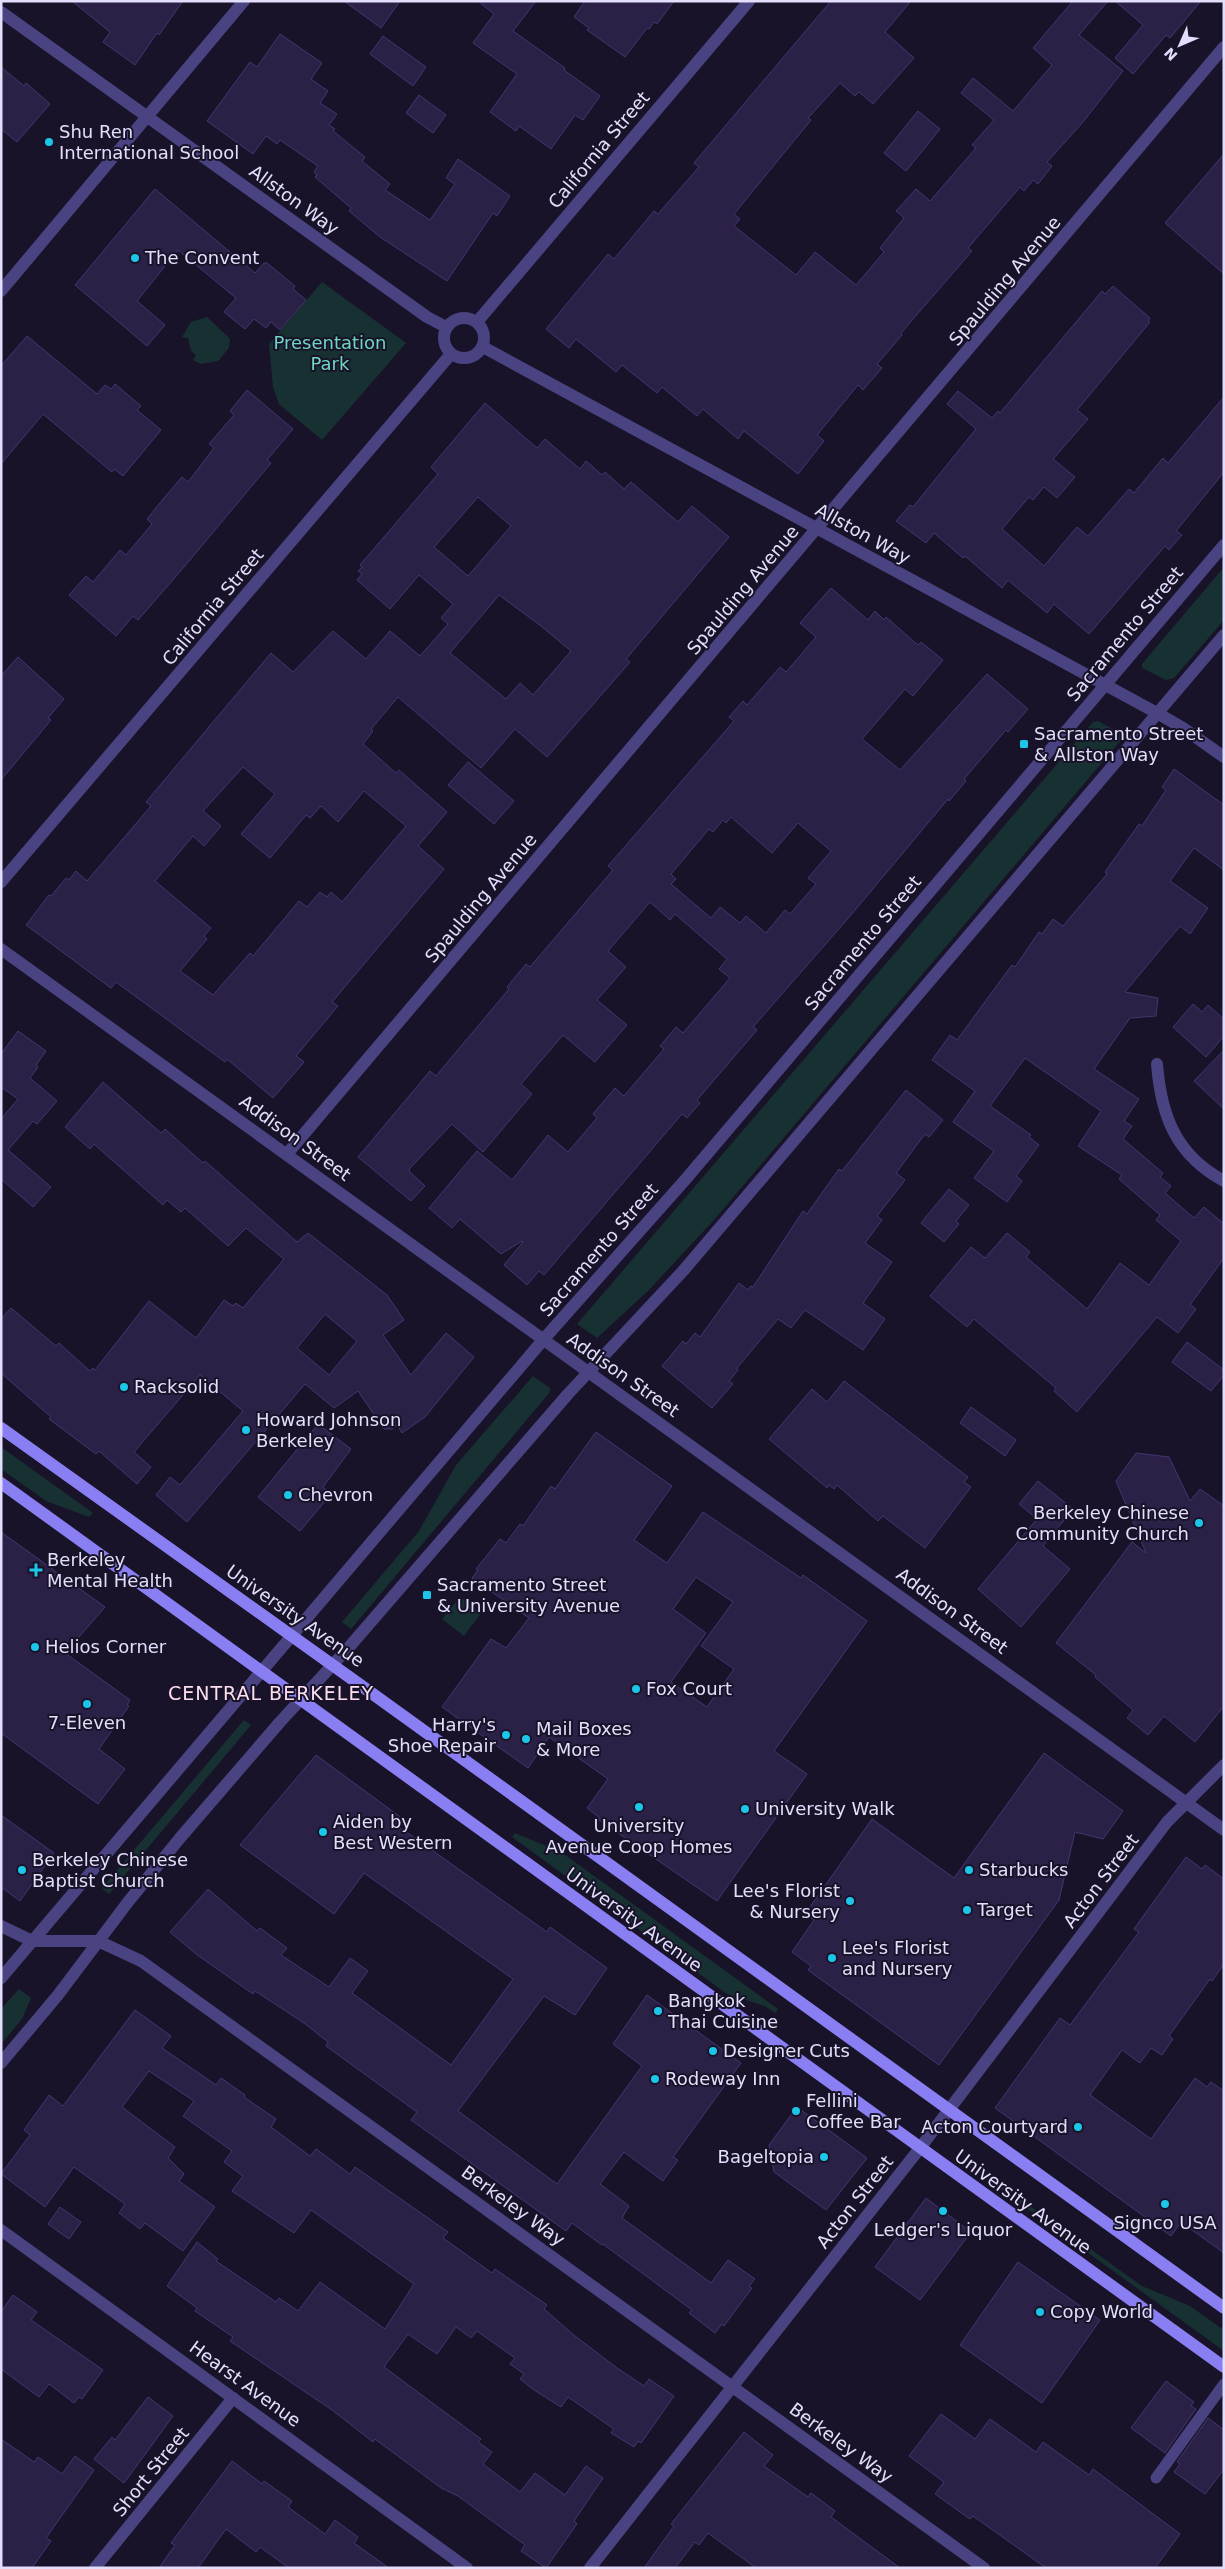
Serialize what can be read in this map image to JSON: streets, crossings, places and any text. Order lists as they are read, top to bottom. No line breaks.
{"streets":{"main road":["University Avenue"],"street":["California Street","Allston Way","Spaulding Avenue","Sacramento Street","Addison Street","Acton Street","Berkeley Way","Hearst Avenue","Short Street"]},"crossings":[["California Street","Allston Way"],["Allston Way","Spaulding Avenue"],["Allston Way","Sacramento Street"],["Spaulding Avenue","Addison Street"],["Sacramento Street","Addison Street"],["Sacramento Street","University Avenue"],["Sacramento Street","Berkeley Way"],["Addison Street","Acton Street"],["University Avenue","Acton Street"],["Acton Street","Berkeley Way"],["Hearst Avenue","Short Street"]],"districts":["CENTRAL BERKELEY"],"parks":["Presentation Park"],"places":{"other":["Shu Ren International School","The Convent","Racksolid","Howard Johnson Berkeley","Chevron","Berkeley Chinese Community Church","Helios Corner","Fox Court","7-Eleven","Harry's Shoe Repair","Mail Boxes & More","University Avenue Coop Homes","University Walk","Aiden by Best Western","Berkeley Chinese Baptist Church","Starbucks","Lee's Florist & Nursery","Target","Lee's Florist and Nursery","Bangkok Thai Cuisine","Designer Cuts","Rodeway Inn","Fellini Coffee Bar","Acton Courtyard","Bageltopia","Signco USA","Ledger's Liquor","Copy World"],"transit":["Sacramento Street & Allston Way","Sacramento Street & University Avenue"],"health":["Berkeley Mental Health"]},"north":"bottom left"}
